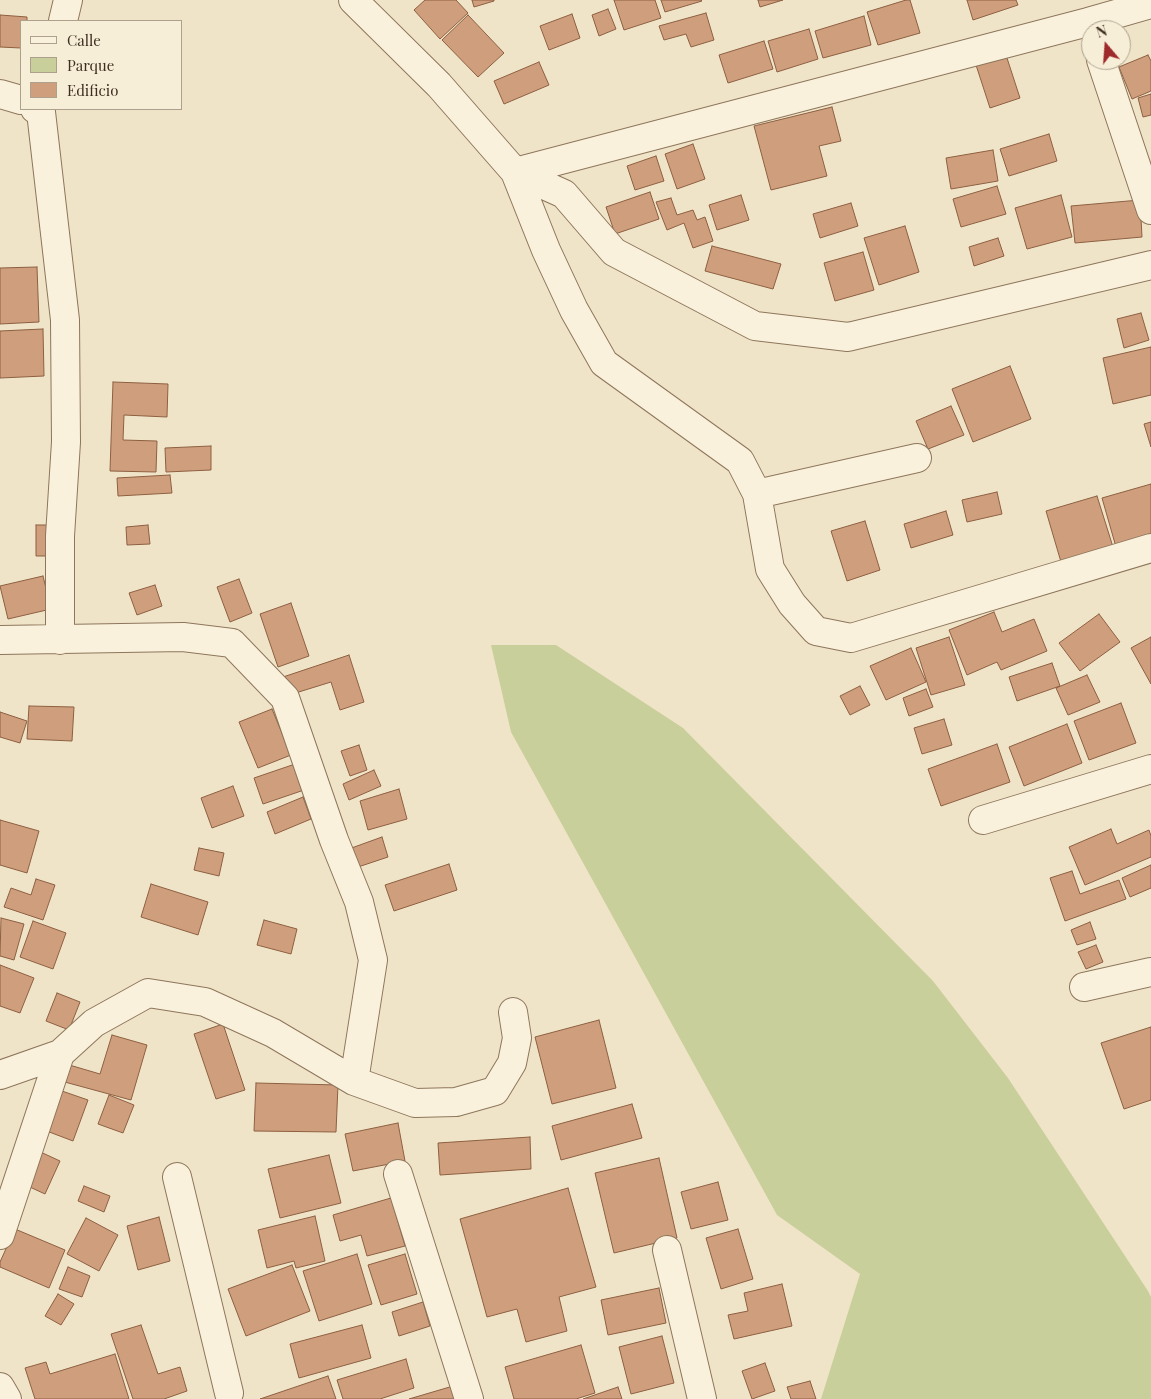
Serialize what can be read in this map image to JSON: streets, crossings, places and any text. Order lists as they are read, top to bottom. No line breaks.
{"legend":["Calle","Parque","Edificio"],"north":"top"}
